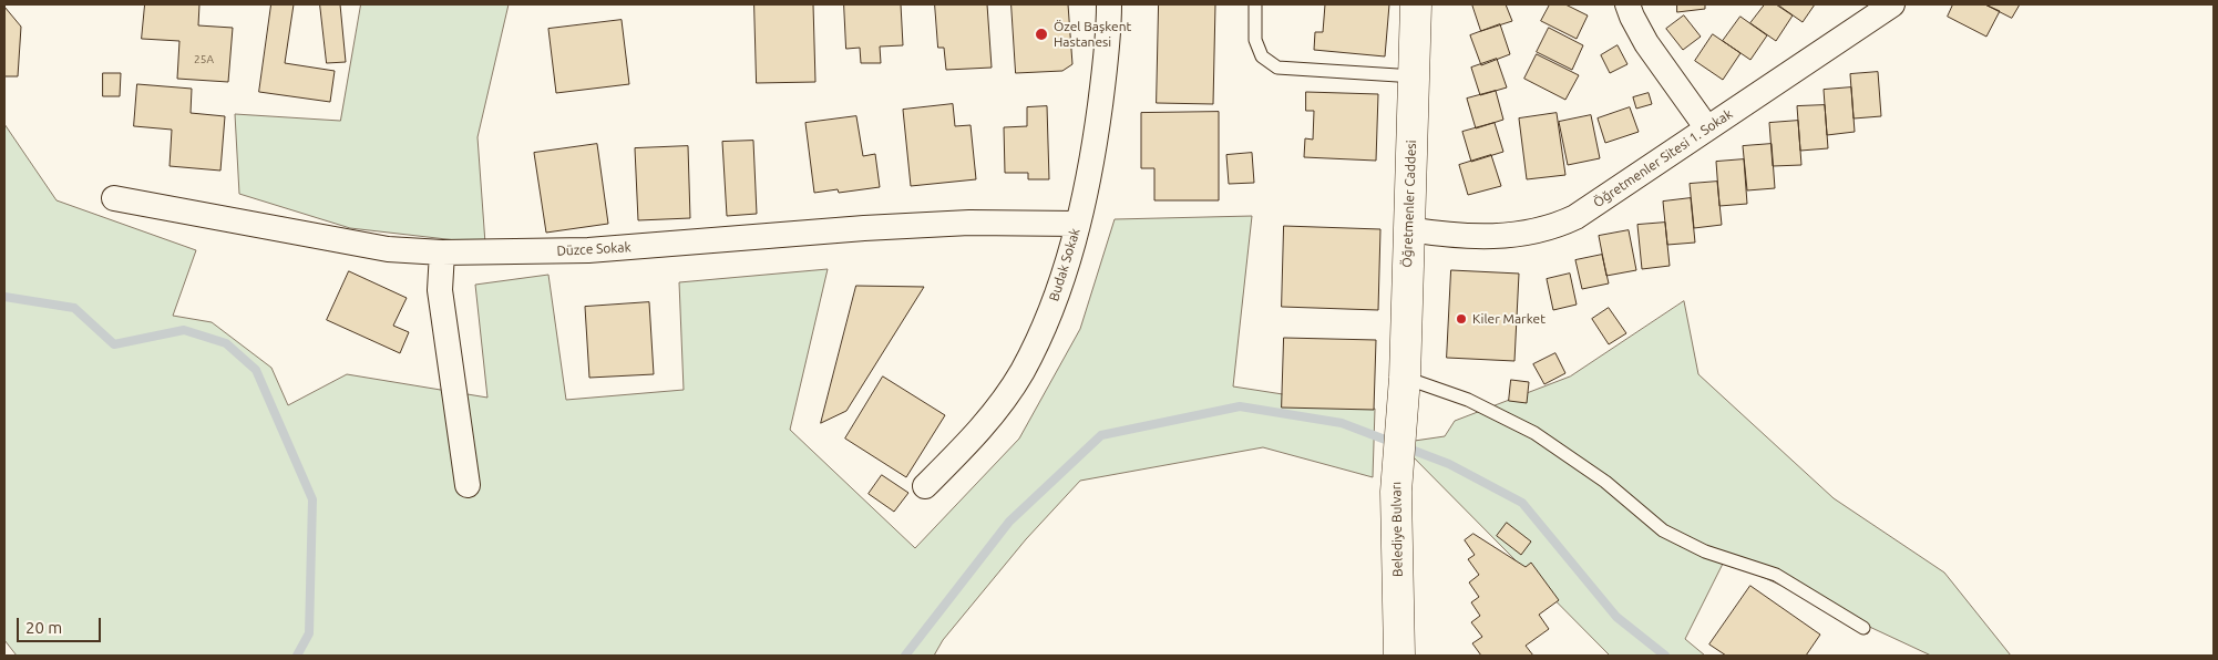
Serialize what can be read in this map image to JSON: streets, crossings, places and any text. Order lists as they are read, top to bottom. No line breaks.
{"streets":{"main road":["Öğretmenler Caddesi","Belediye Bulvarı"],"street":["Öğretmenler Sitesi 1. Sokak","Düzce Sokak","Budak Sokak"]},"crossings":[["Öğretmenler Sitesi 1. Sokak","Öğretmenler Caddesi"],["Öğretmenler Caddesi","Belediye Bulvarı"],["Düzce Sokak","Budak Sokak"]],"places":["Özel Başkent Hastanesi","Kiler Market"],"house_numbers":["25A"],"scale_bar":"20 m"}
